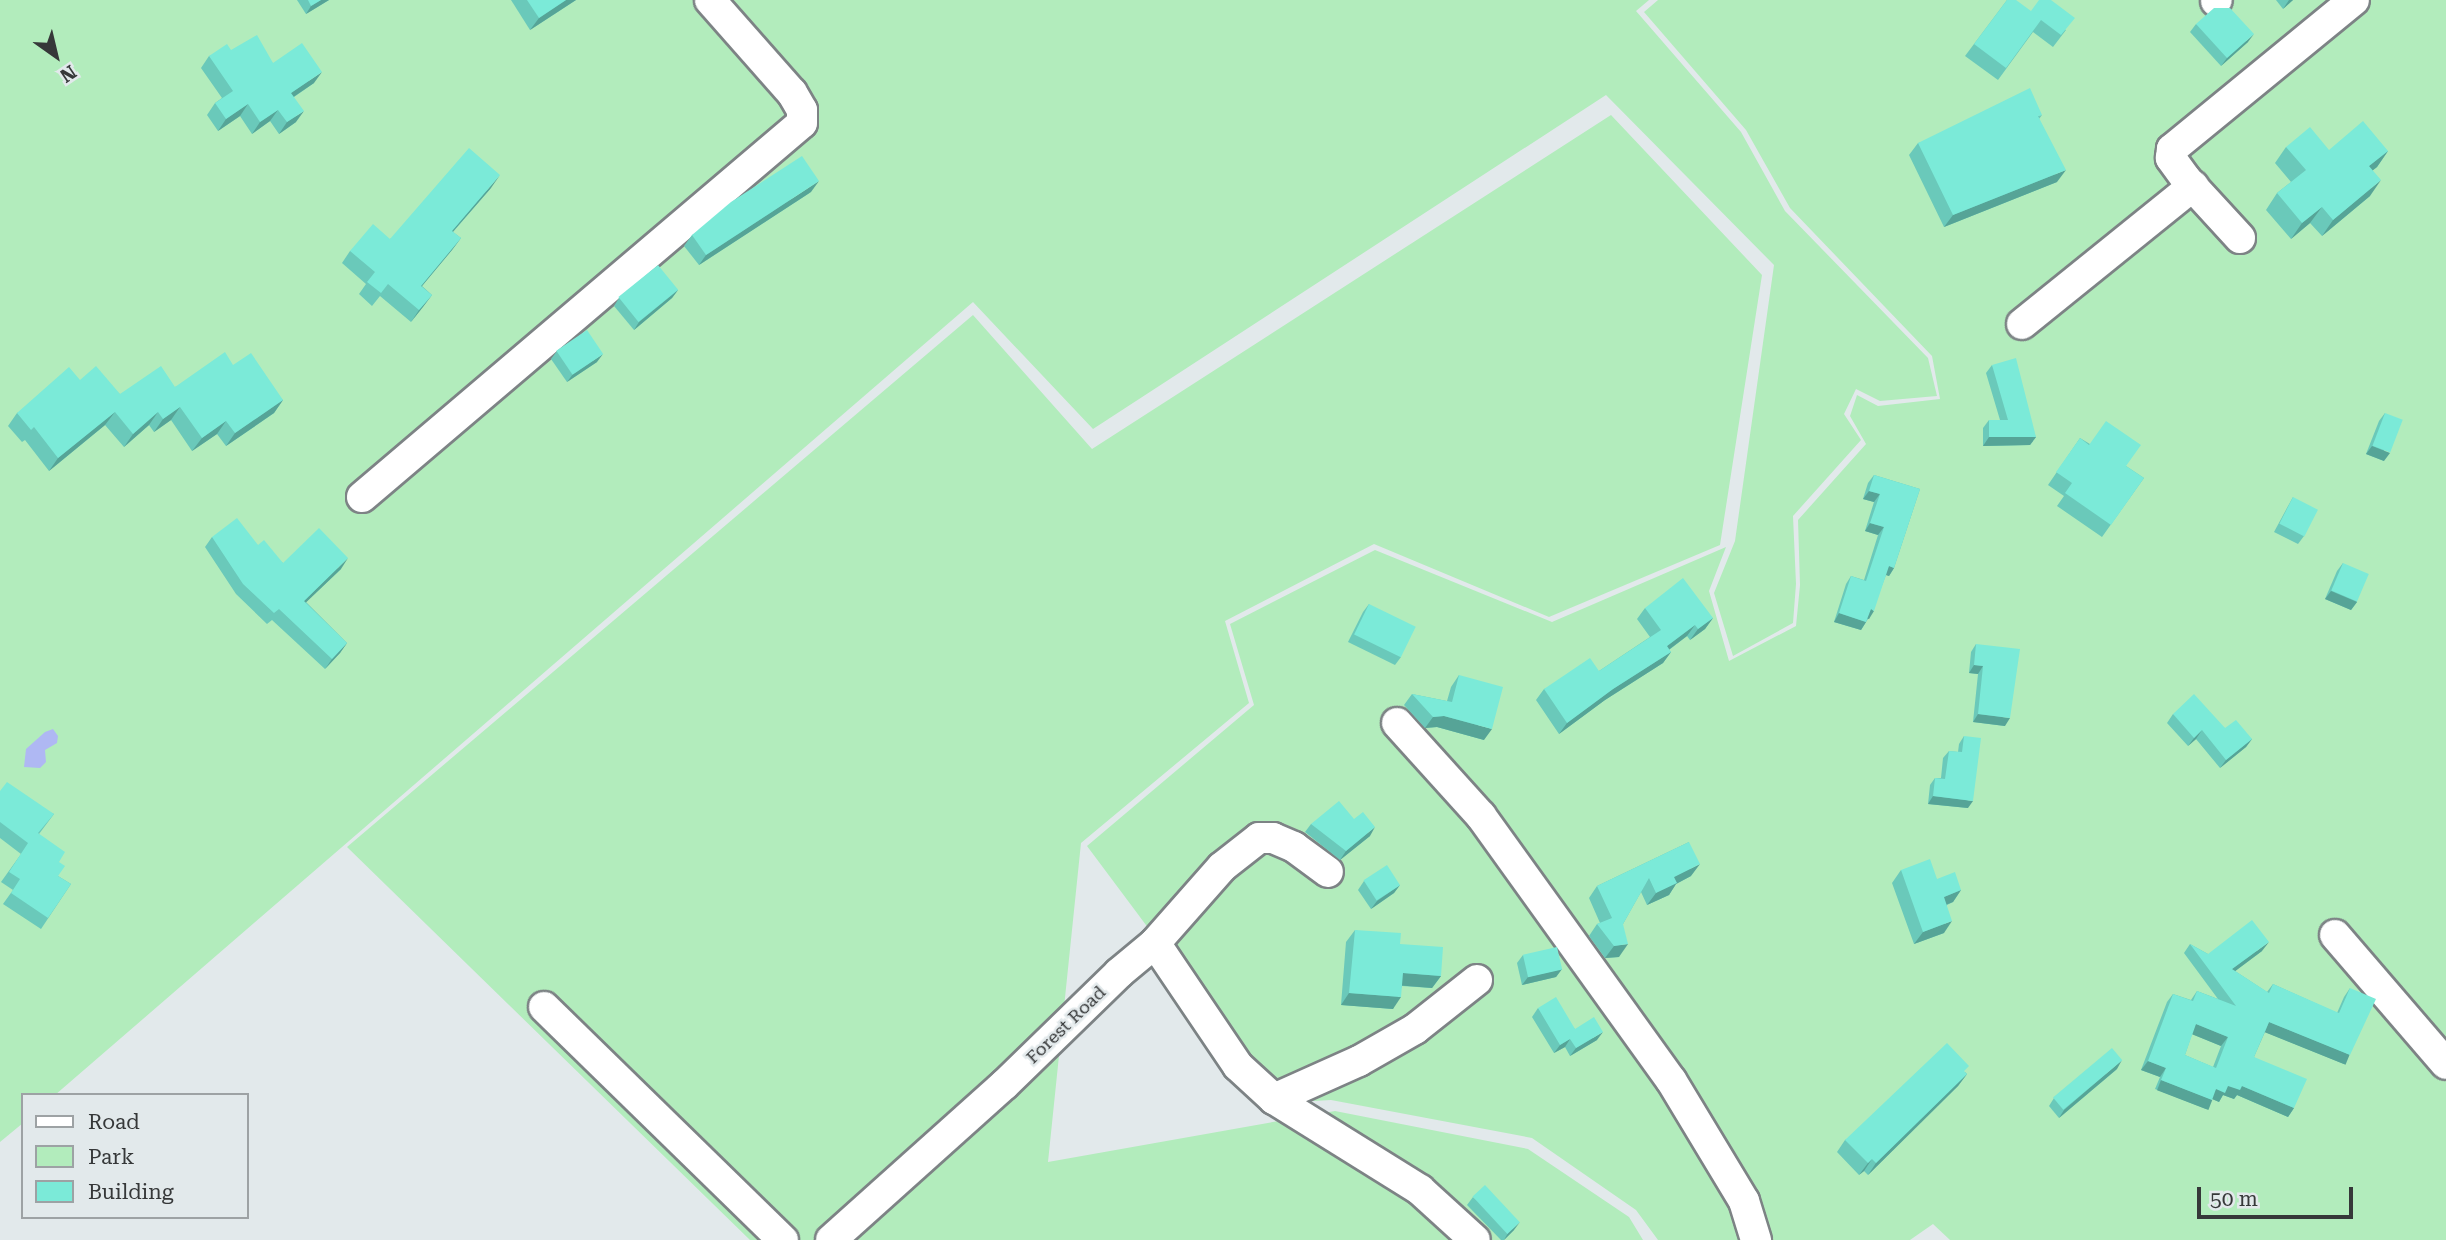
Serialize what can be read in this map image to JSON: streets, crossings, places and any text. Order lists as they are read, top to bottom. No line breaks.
{"streets":{"street":["Forest Road"]},"legend":["Road","Park","Building"],"scale_bar":"50 m","north":"bottom right"}
